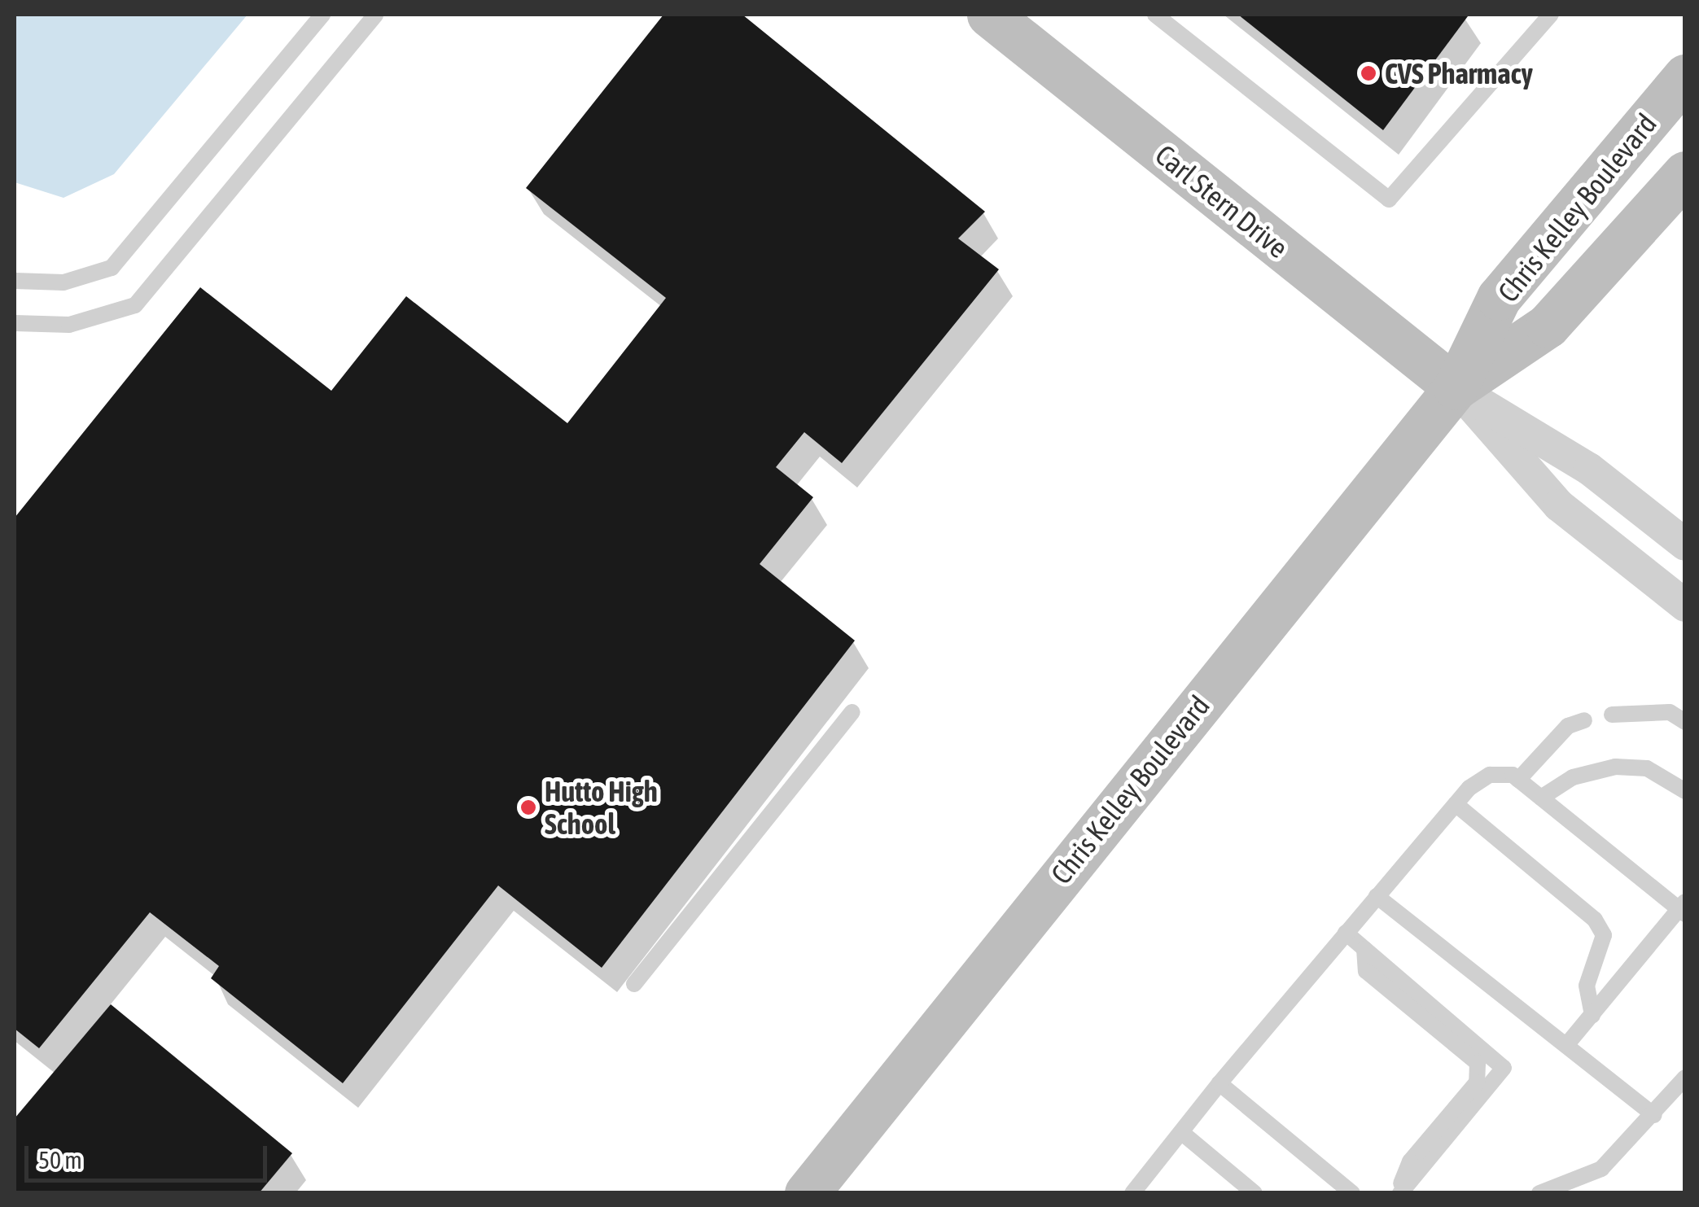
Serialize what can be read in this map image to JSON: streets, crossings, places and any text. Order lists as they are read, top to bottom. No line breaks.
{"streets":{"main road":["Carl Stern Drive","Chris Kelley Boulevard"]},"crossings":[["Carl Stern Drive","Chris Kelley Boulevard"]],"places":["CVS Pharmacy","Hutto High School"],"scale_bar":"50 m"}
